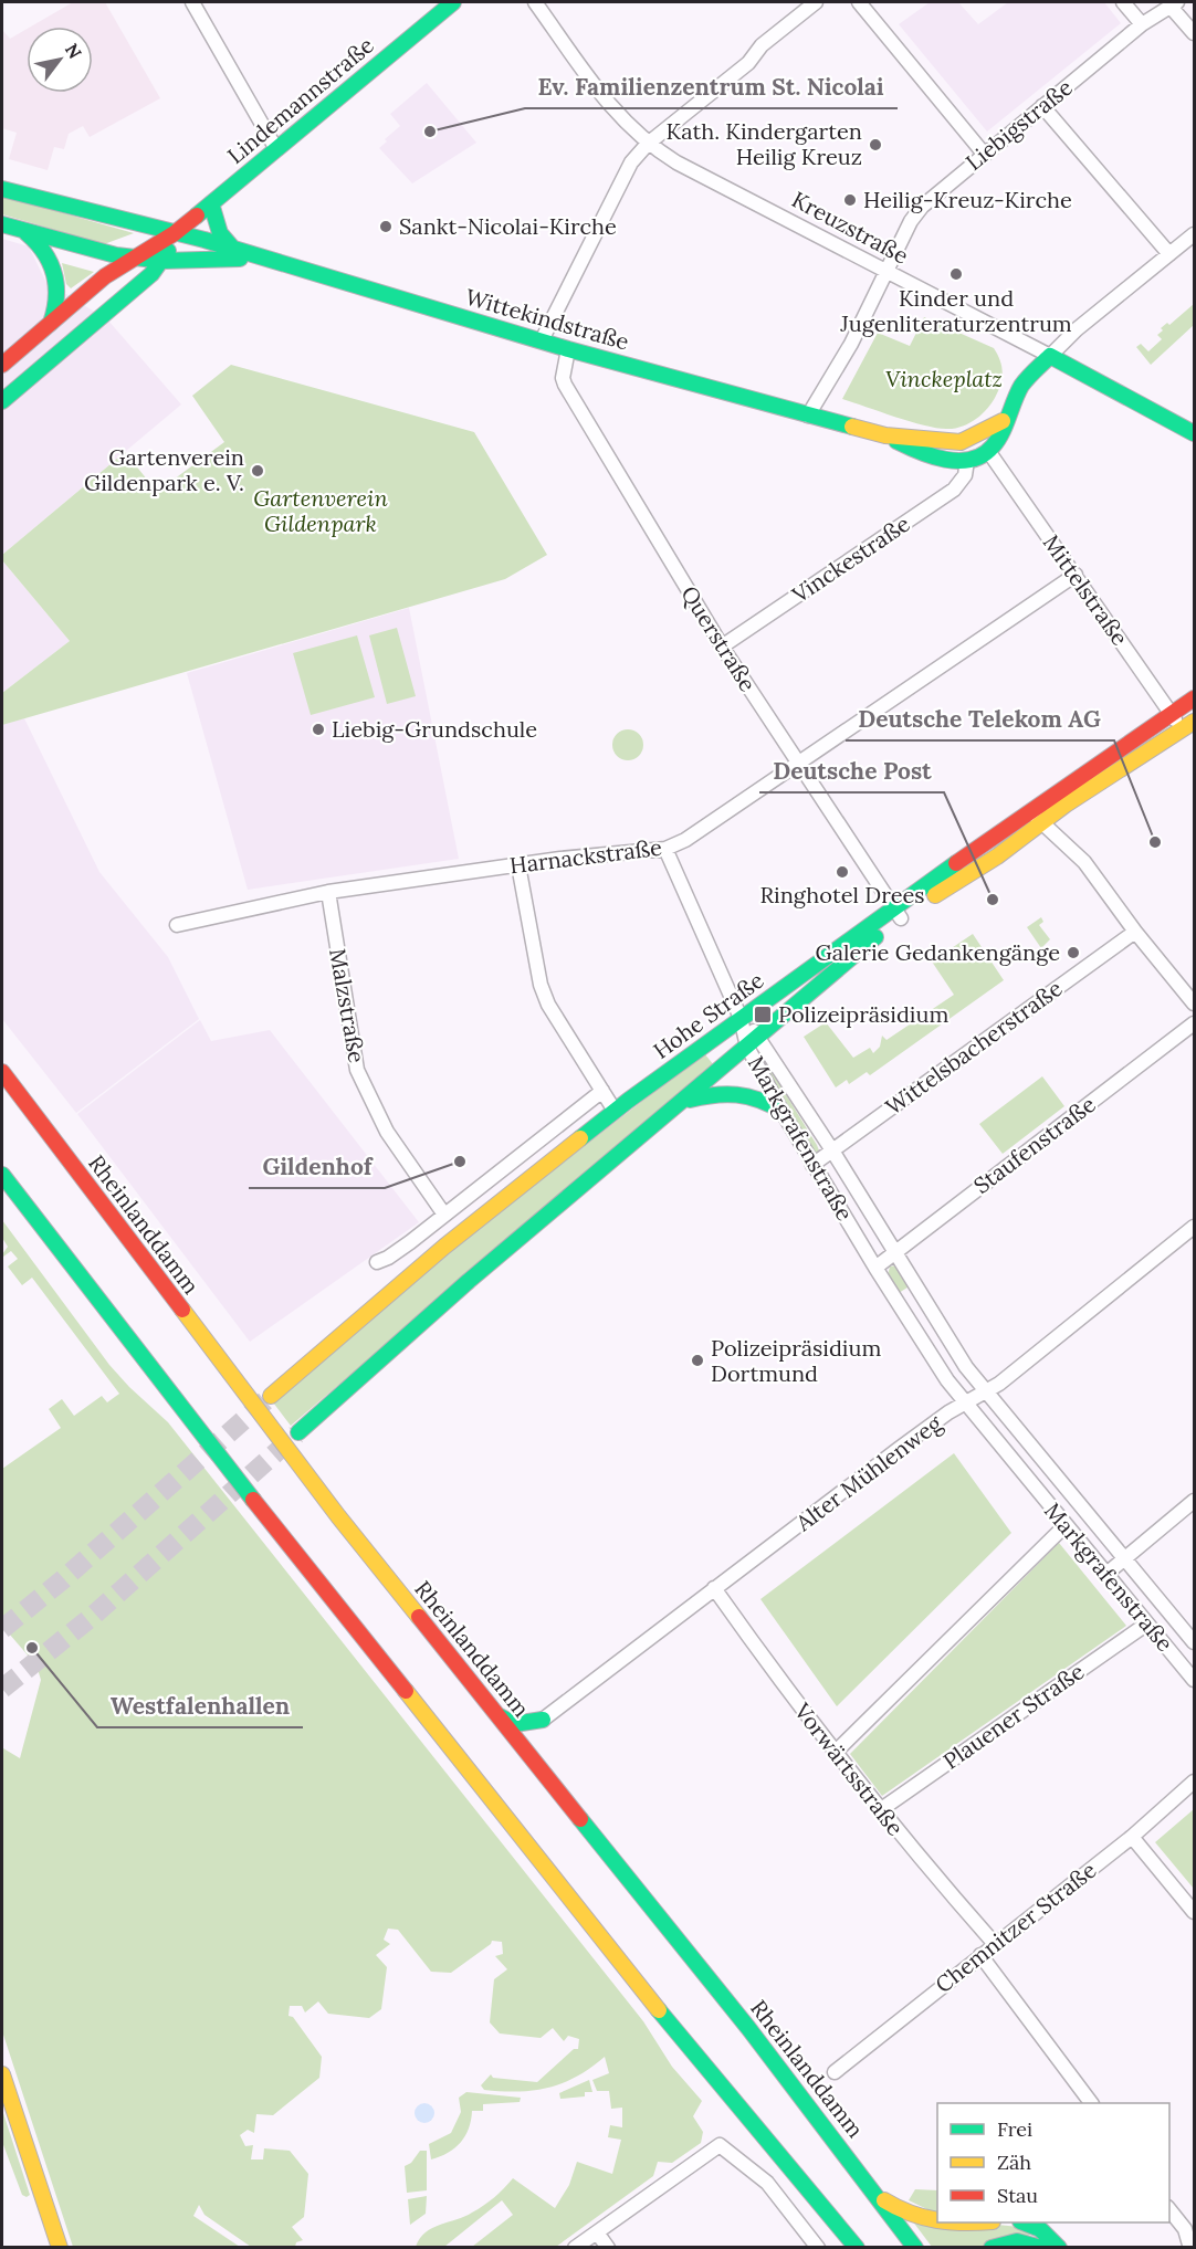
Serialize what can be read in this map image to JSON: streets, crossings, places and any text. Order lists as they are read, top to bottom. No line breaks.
{"streets":{"main road":["Lindemannstraße","Kreuzstraße","Wittekindstraße","Hohe Straße","Rheinlanddamm"],"street":["Liebigstraße","Vinckestraße","Mittelstraße","Querstraße","Harnackstraße","Malzstraße","Wittelsbacherstraße","Markgrafenstraße","Staufenstraße","Alter Mühlenweg","Plauener Straße","Vorwärtsstraße","Chemnitzer Straße"]},"crossings":[["Lindemannstraße","Wittekindstraße"],["Liebigstraße","Kreuzstraße"],["Wittekindstraße","Querstraße"],["Vinckestraße","Querstraße"],["Mittelstraße","Harnackstraße"],["Mittelstraße","Hohe Straße"],["Querstraße","Harnackstraße"],["Querstraße","Hohe Straße"],["Harnackstraße","Malzstraße"],["Harnackstraße","Markgrafenstraße"],["Hohe Straße","Markgrafenstraße"],["Wittelsbacherstraße","Markgrafenstraße"],["Markgrafenstraße","Staufenstraße"],["Markgrafenstraße","Alter Mühlenweg"],["Markgrafenstraße","Plauener Straße"],["Alter Mühlenweg","Vorwärtsstraße"],["Plauener Straße","Vorwärtsstraße"],["Vorwärtsstraße","Chemnitzer Straße"]],"parks":["Vinckeplatz","Gartenverein Gildenpark"],"places":{"other":["Ev. Familienzentrum St. Nicolai","Kath. Kindergarten Heilig Kreuz","Heilig-Kreuz-Kirche","Sankt-Nicolai-Kirche","Kinder und Jugenliteraturzentrum","Gartenverein Gildenpark e. V.","Liebig-Grundschule","Deutsche Telekom AG","Ringhotel Drees","Deutsche Post","Galerie Gedankengänge","Gildenhof","Polizeipräsidium Dortmund","Westfalenhallen"],"transit":["Polizeipräsidium"]},"legend":["Frei","Zäh","Stau"],"north":"top right"}
